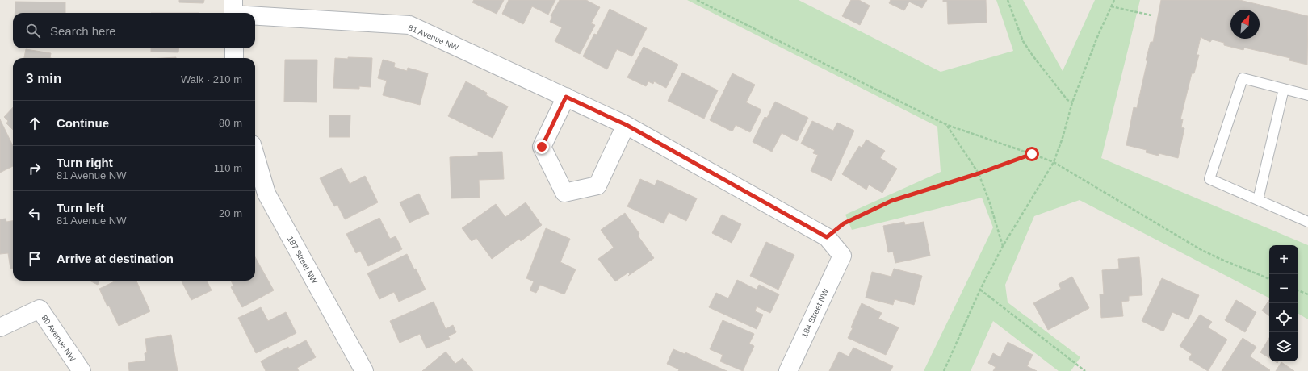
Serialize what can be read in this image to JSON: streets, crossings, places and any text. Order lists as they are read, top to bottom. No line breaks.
{"streets":{"street":["81 Avenue NW","187 Street NW","184 Street NW","80 Avenue NW"]},"crossings":[["81 Avenue NW","184 Street NW"]],"north":"top right","page":{"search":"Search here","heading":["3 min","Walk · 210 m"],"list":[["Continue","80 m"],["Turn right","81 Avenue NW","110 m"],["Turn left","81 Avenue NW","20 m"],"Arrive at destination"],"map_buttons":["+","−"]}}
